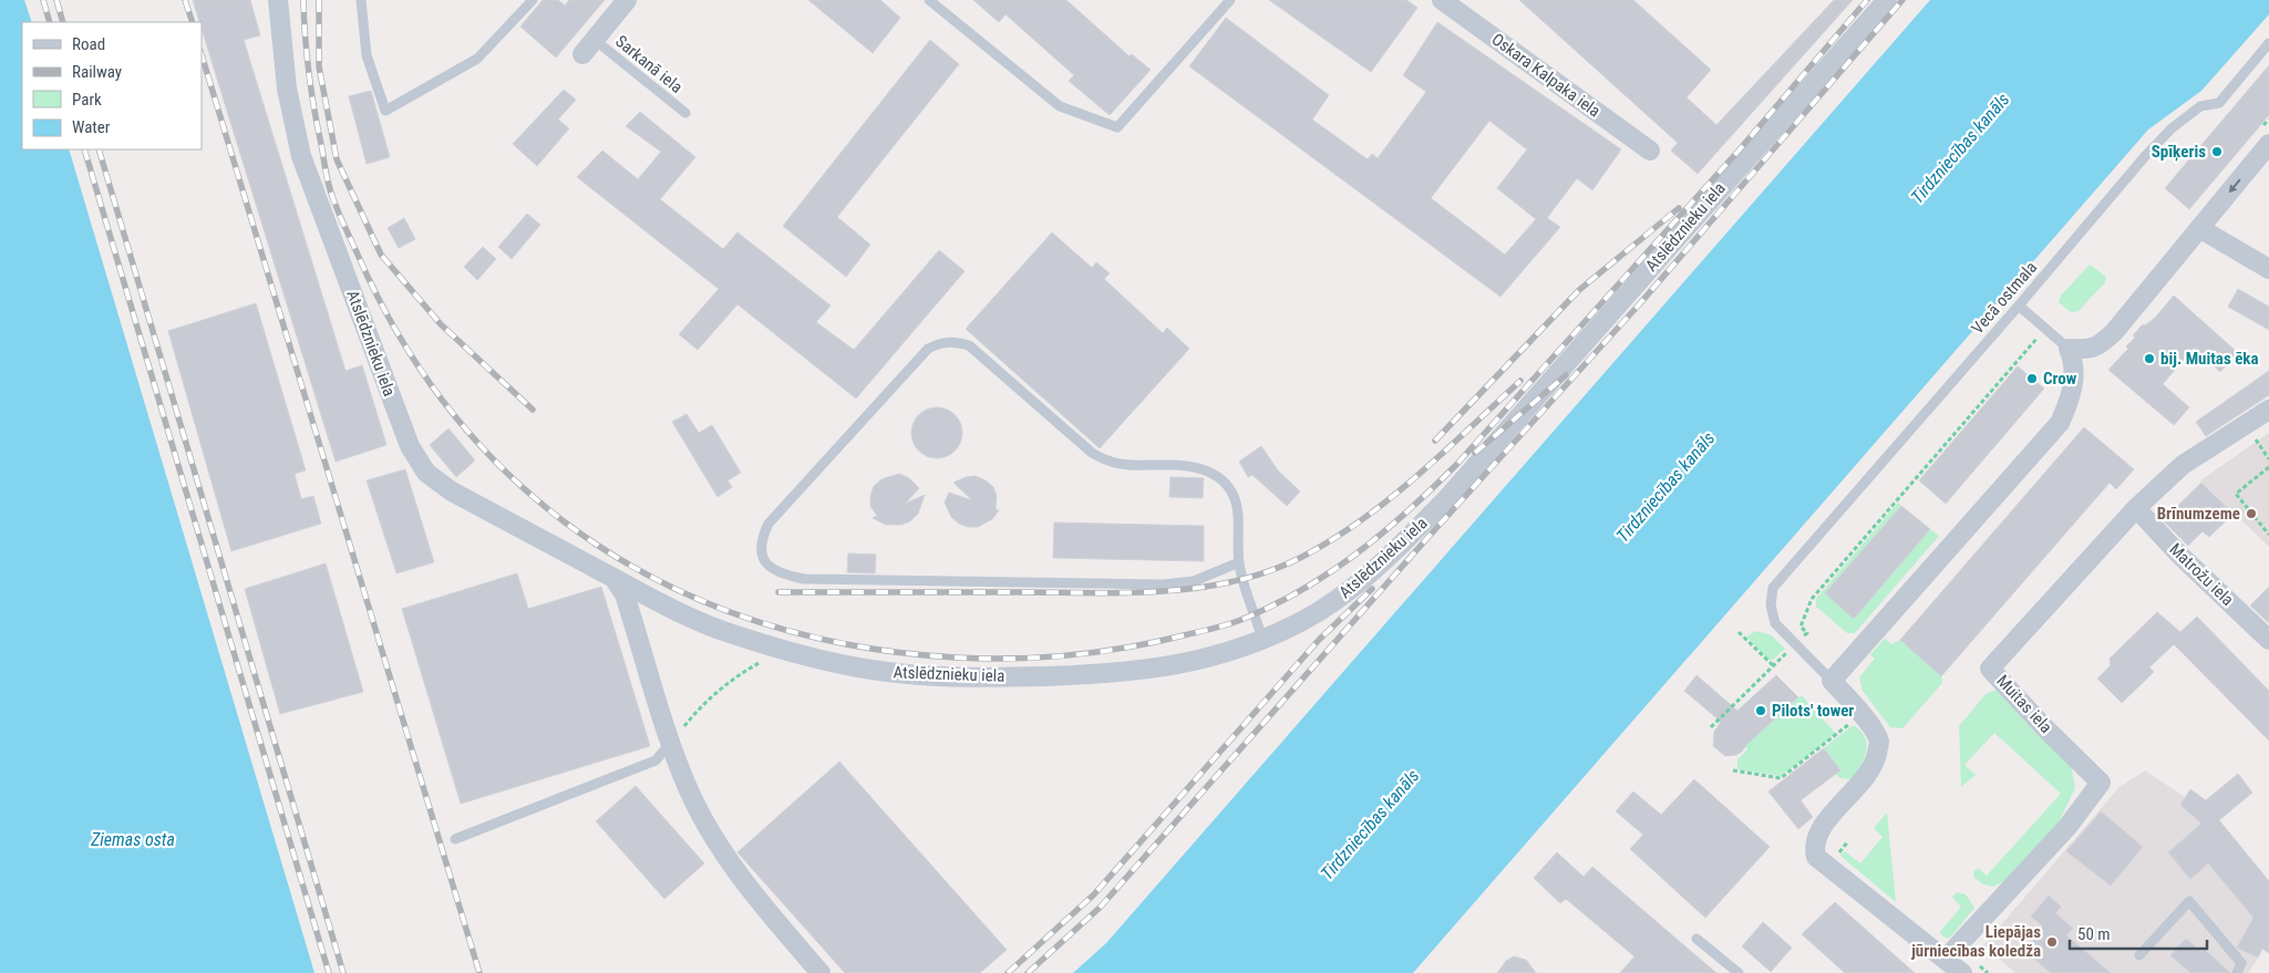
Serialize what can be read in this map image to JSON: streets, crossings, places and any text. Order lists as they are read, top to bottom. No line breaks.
{"streets":{"street":["Oskara Kalpaka iela","Atslēdznieku iela","Matrožu iela","Muitas iela"],"lane":["Sarkanā iela","Vecā ostmala"]},"crossings":[["Matrožu iela","Muitas iela"]],"water":["Tirdzniecības kanāls","Ziemas osta"],"places":["Spīķeris","bij. Muitas ēka","Crow","Brīnumzeme","Pilots' tower","Liepājas jūrniecības koledža"],"legend":["Road","Railway","Park","Water"],"scale_bar":"50 m"}
